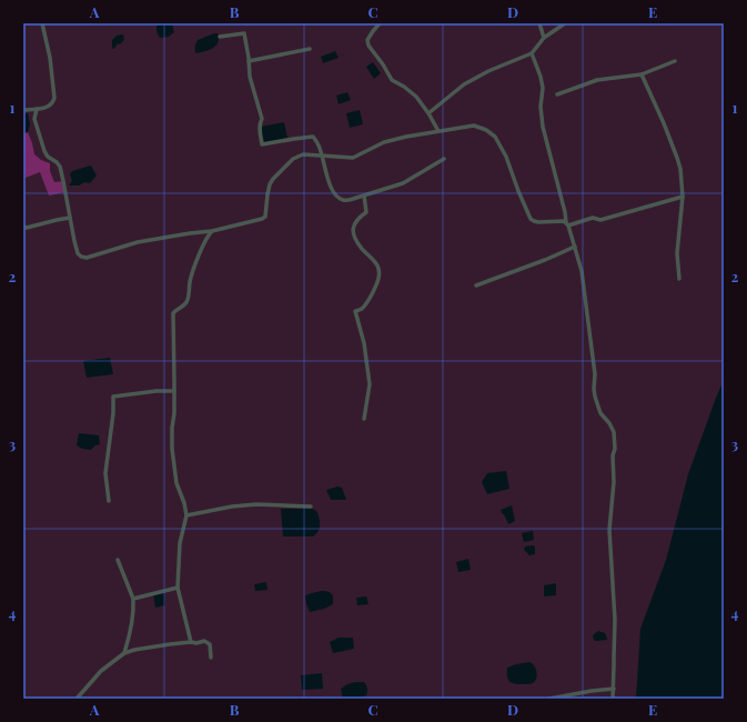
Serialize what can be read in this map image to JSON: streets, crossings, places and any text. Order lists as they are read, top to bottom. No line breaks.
{"grid":{"columns":["A","B","C","D","E"],"rows":["1","2","3","4"]}}
